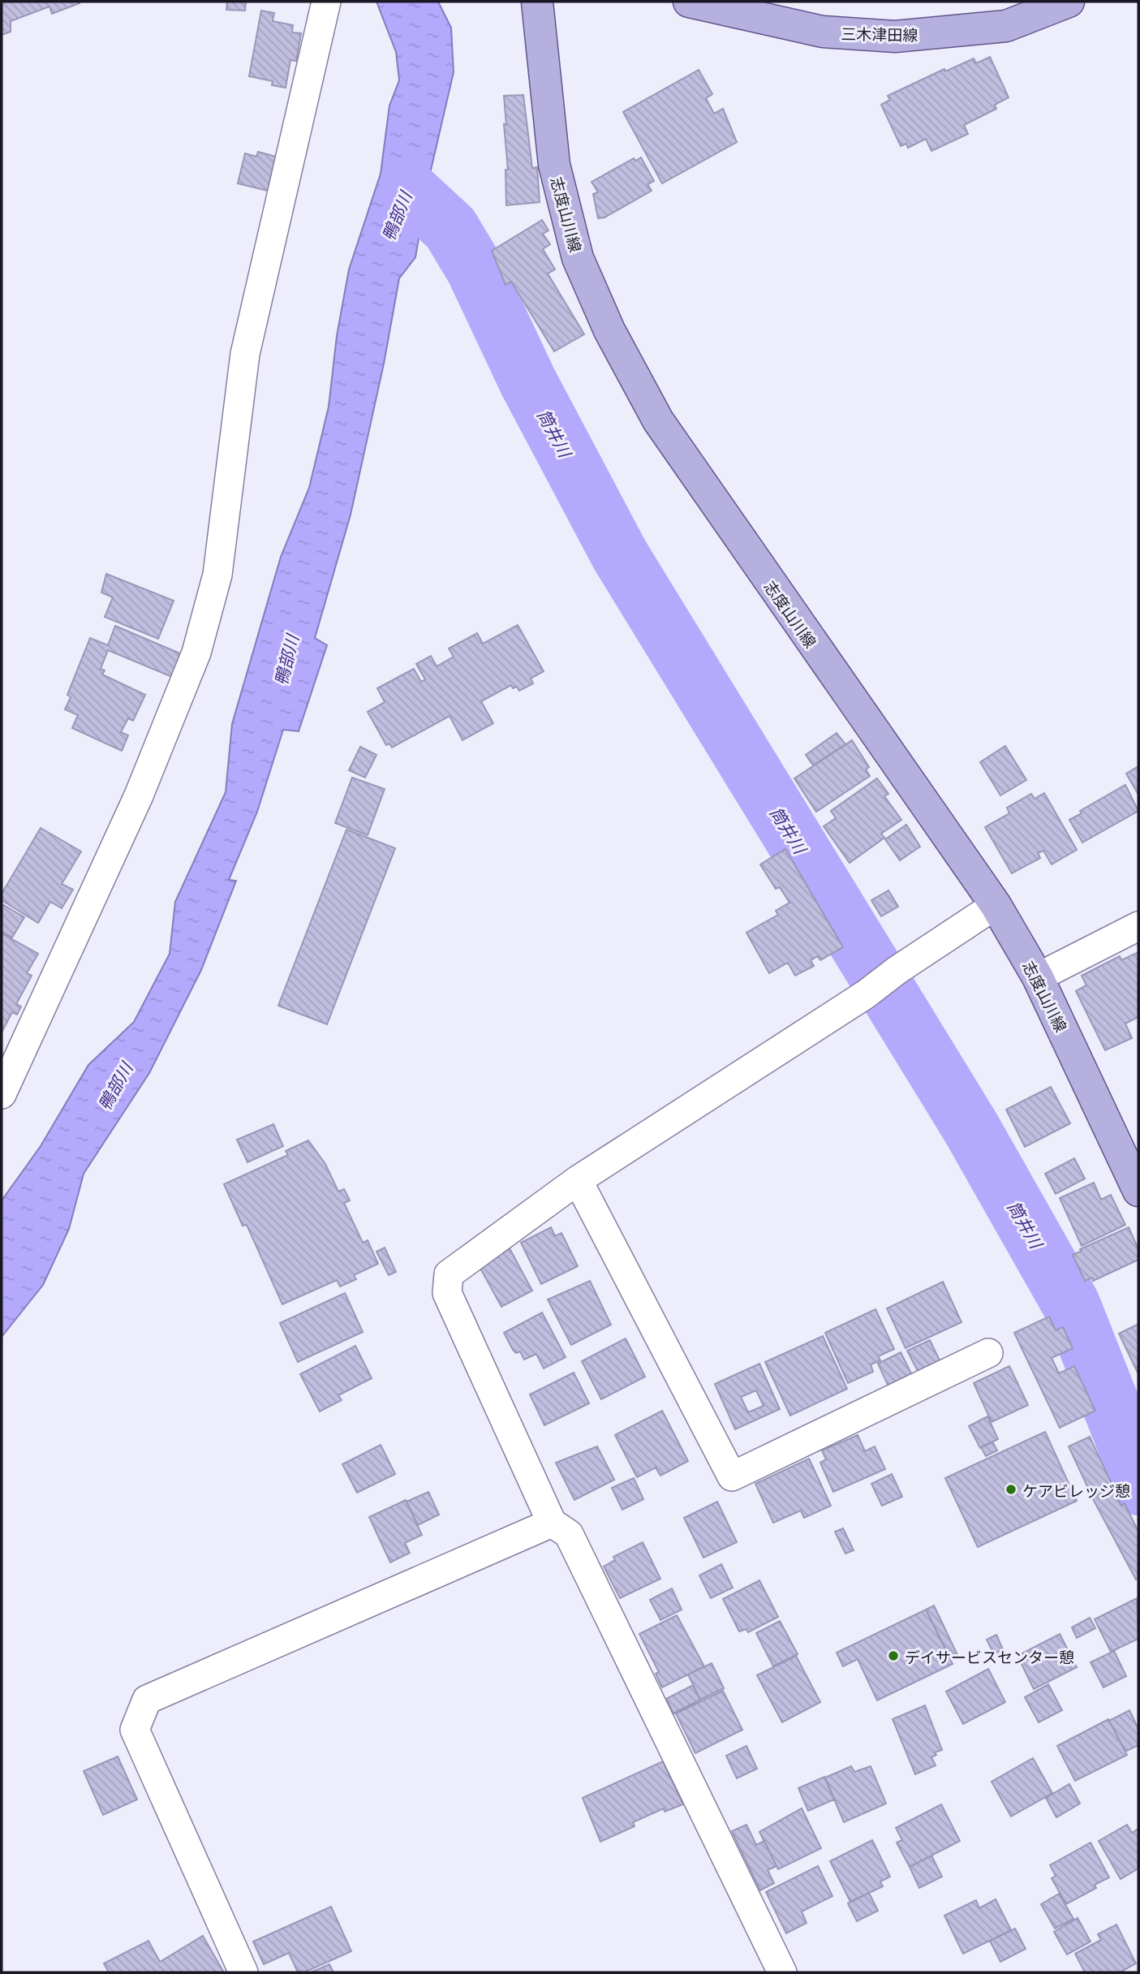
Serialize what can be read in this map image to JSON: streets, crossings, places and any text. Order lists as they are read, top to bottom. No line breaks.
{"streets":{"main road":["三木津田線","志度山川線"]},"water":["鴨部川","筒井川"],"places":["ケアビレッジ憩","デイサービスセンター憩"]}
